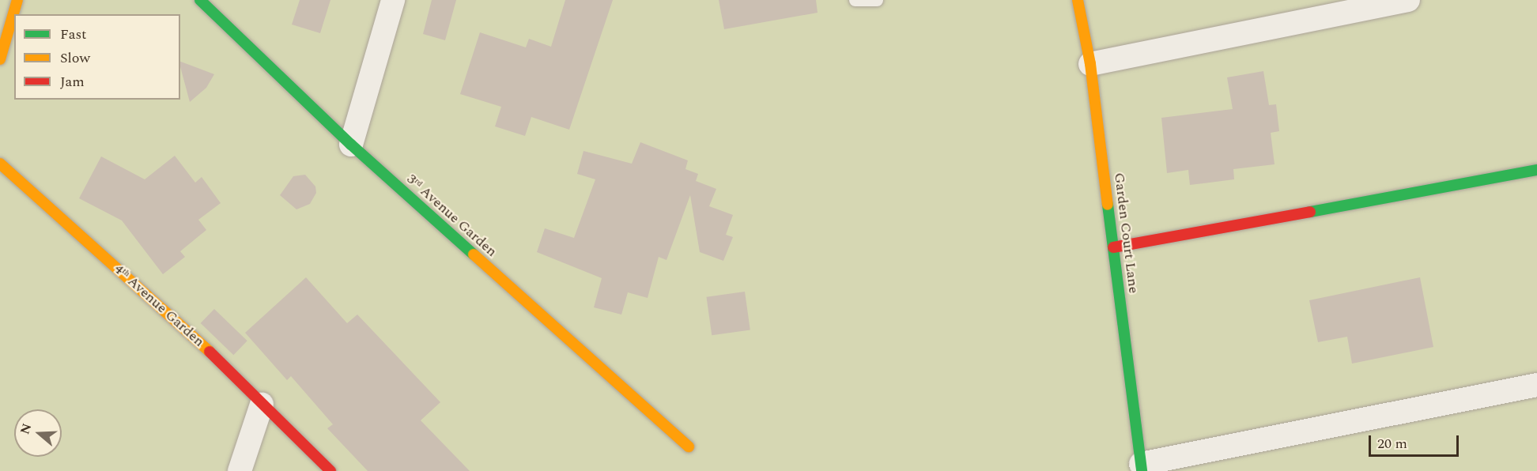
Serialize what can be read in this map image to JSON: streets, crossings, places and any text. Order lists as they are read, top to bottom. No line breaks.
{"streets":{"street":["3ʳᵈ Avenue Garden","Garden Court Lane","4ᵗʰ Avenue Garden"]},"legend":["Fast","Slow","Jam"],"scale_bar":"20 m","north":"left"}
